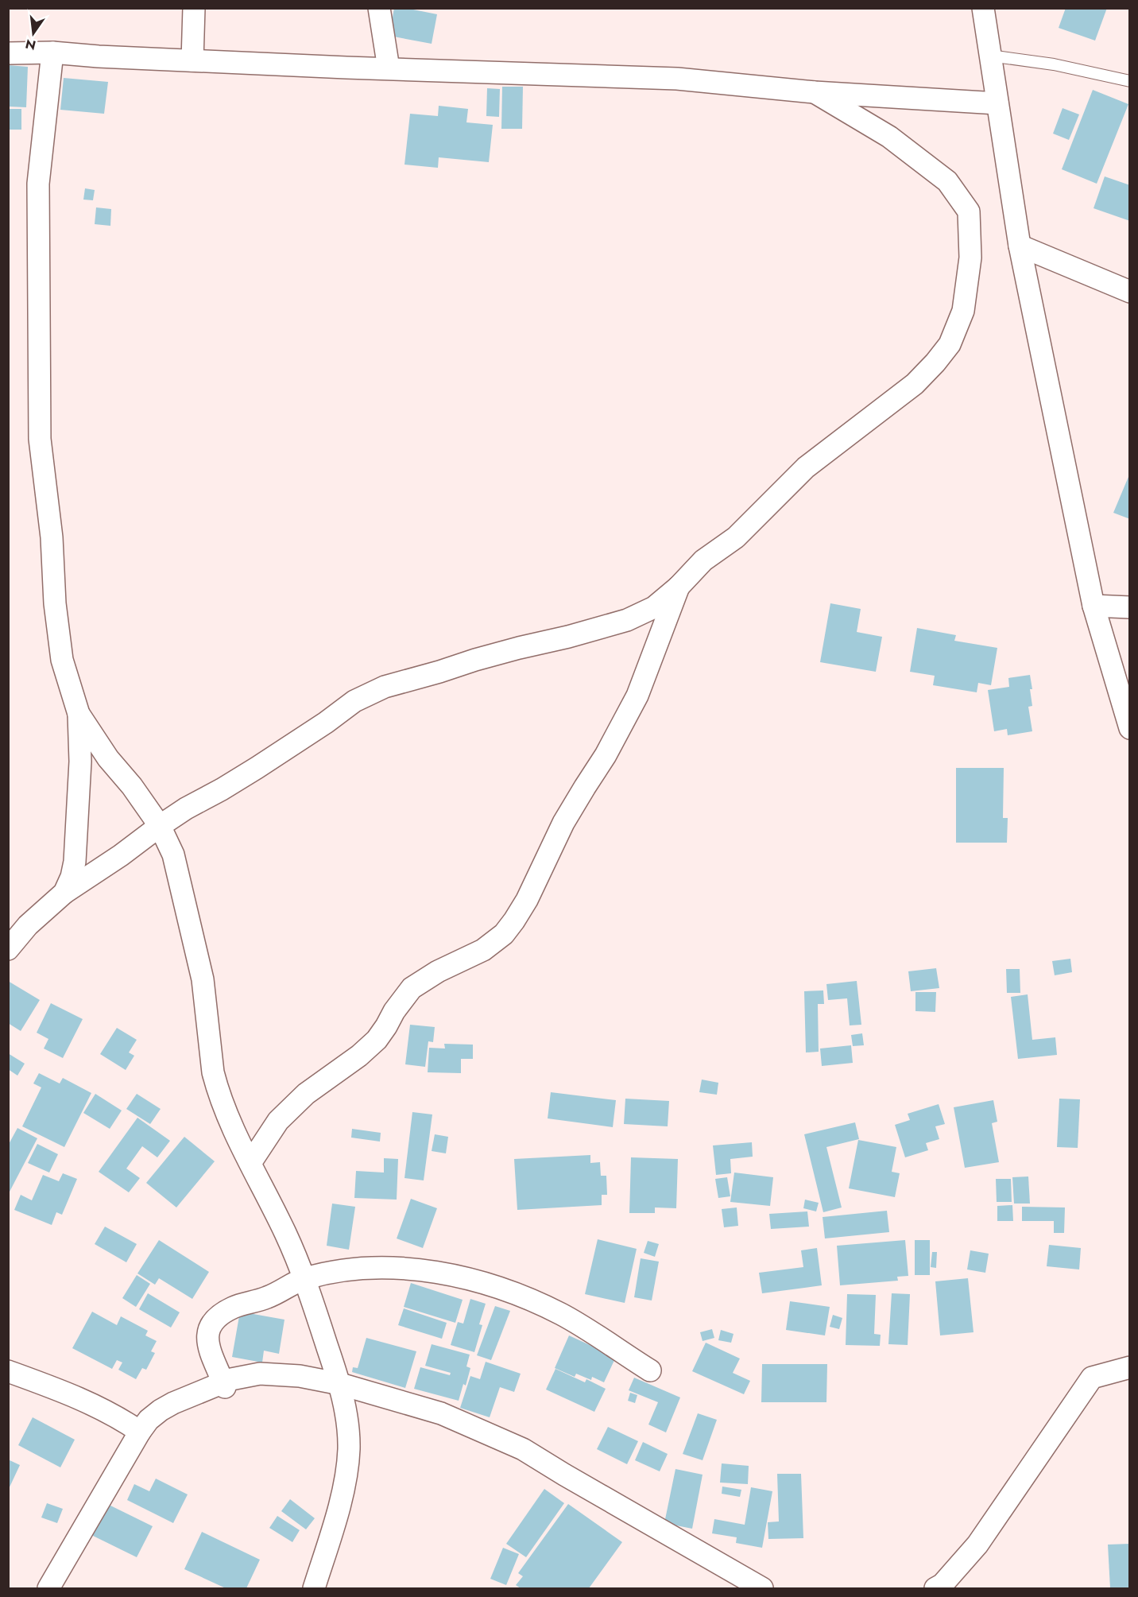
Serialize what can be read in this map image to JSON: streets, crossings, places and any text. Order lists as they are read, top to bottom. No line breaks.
{"north":"bottom"}
